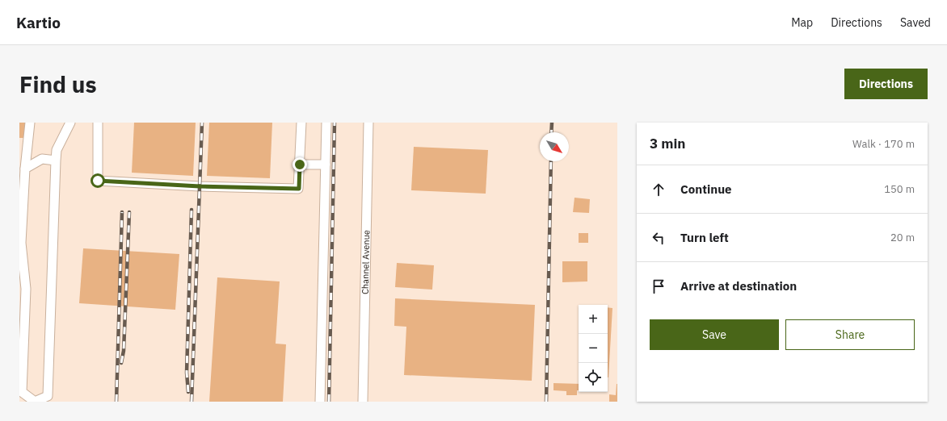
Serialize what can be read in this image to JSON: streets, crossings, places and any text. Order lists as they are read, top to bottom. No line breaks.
{"streets":{"street":["Channel Avenue"]},"north":"bottom right","page":{"header":"Kartio","nav":["Map","Directions","Saved"],"buttons":["Directions",["Save","Share"]],"title":"Find us","heading":["3 min","Walk · 170 m"],"list":[["Continue","150 m"],["Turn left","20 m"],"Arrive at destination"],"map_buttons":["+","−"]}}
